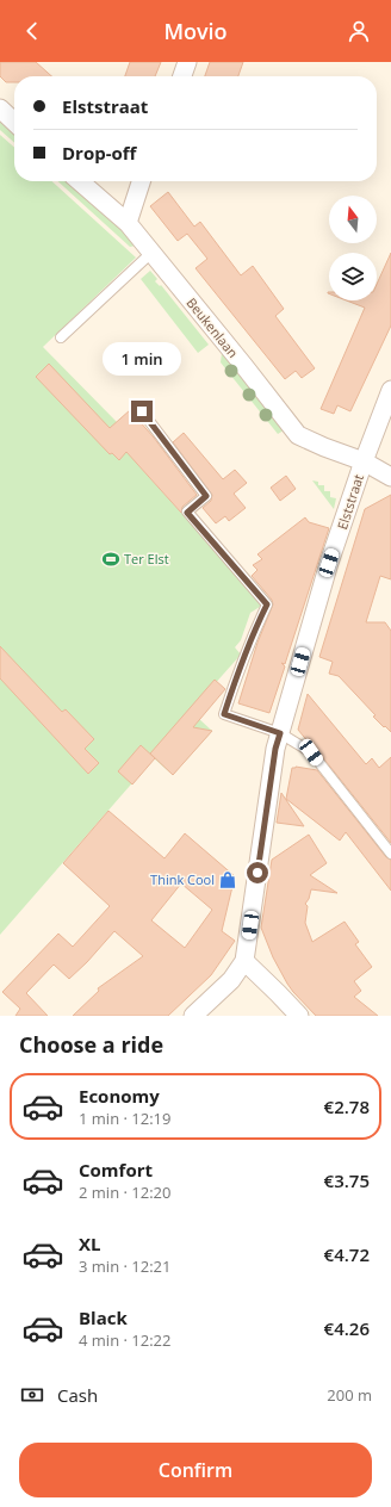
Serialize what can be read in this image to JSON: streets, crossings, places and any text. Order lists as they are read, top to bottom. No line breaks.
{"streets":{"street":["Beukenlaan","Elststraat"]},"crossings":[["Beukenlaan","Elststraat"]],"places":{"sports":["Ter Elst"],"shop":["Think Cool"]},"north":"top","page":{"header":"Movio","banner":["Elststraat","Drop-off"],"bubble":"1 min","heading":"Choose a ride","list":[{"name":"Economy","note":"1 min · 12:19","value":"€2.78"},{"name":"Comfort","note":"2 min · 12:20","value":"€3.75"},{"name":"XL","note":"3 min · 12:21","value":"€4.72"},{"name":"Black","note":"4 min · 12:22","value":"€4.26"}],"pay":["Cash","200 m"],"buttons":"Confirm"}}
